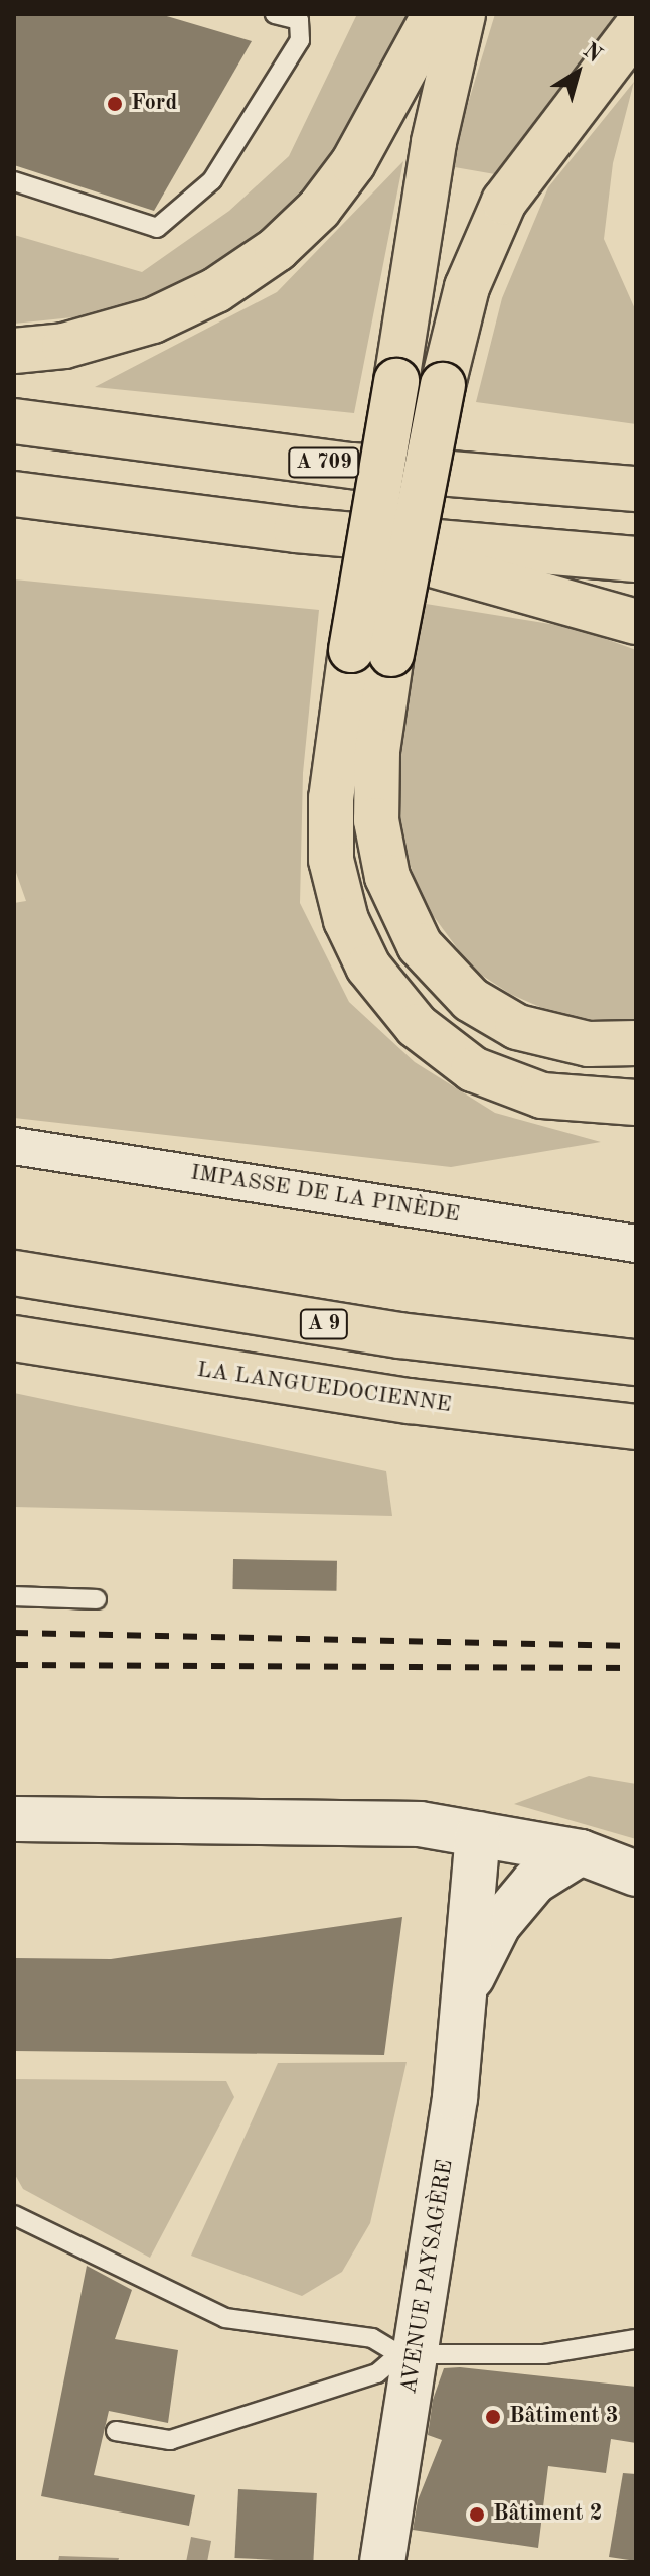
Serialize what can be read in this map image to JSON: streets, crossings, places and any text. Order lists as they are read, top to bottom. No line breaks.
{"streets":{"highway":["A 709","A 9","LA LANGUEDOCIENNE"],"street":["IMPASSE DE LA PINÈDE","AVENUE PAYSAGÈRE"]},"places":["Ford","Bâtiment 3","Bâtiment 2"],"north":"top right"}
